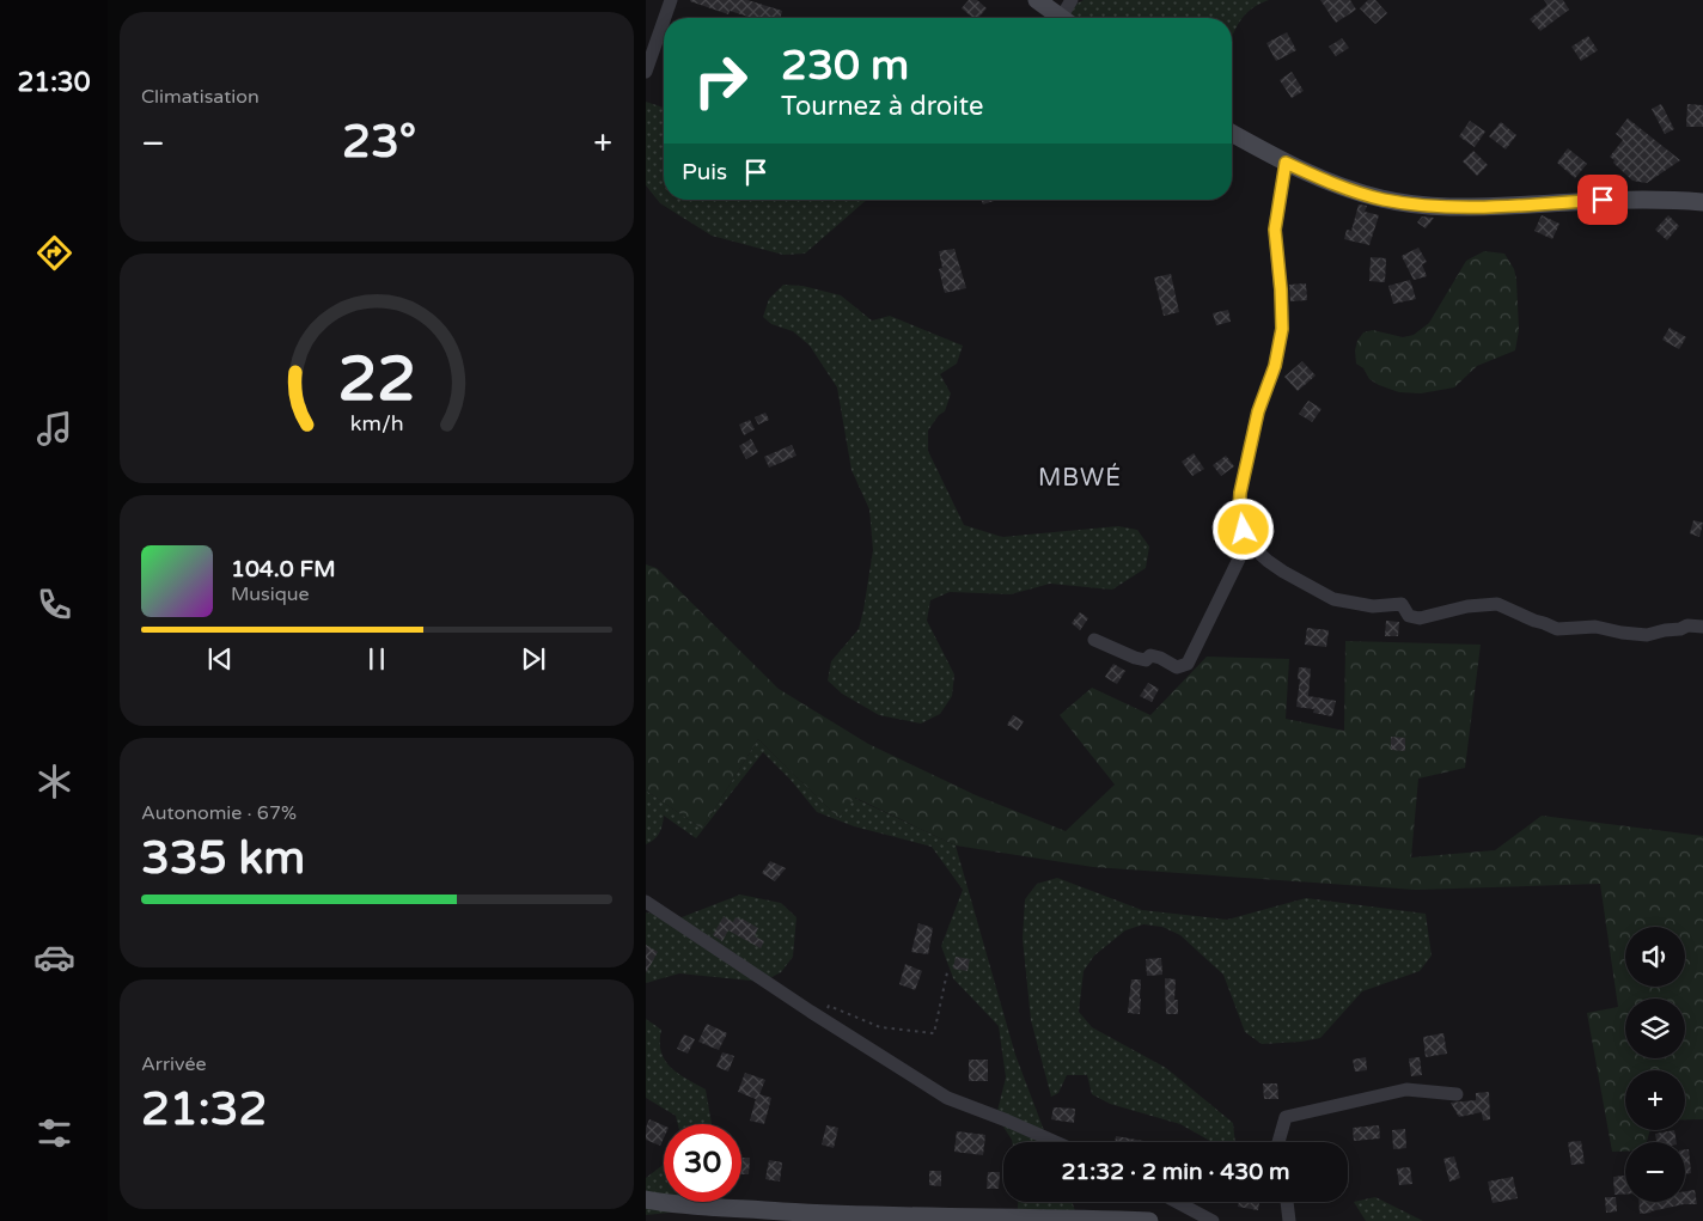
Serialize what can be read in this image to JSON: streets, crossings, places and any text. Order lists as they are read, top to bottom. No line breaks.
{"districts":["MBWÉ"],"page":{"tabs":"21:30","tile":["Climatisation",["Autonomie · 67%","335 km"],["Arrivée","21:32"]],"turn":["230 m","Tournez à droite"],"heat":["−","23°","+"],"then":"Puis","song":["104.0 FM","Musique"],"map_buttons":["+","−"],"limit":"30","trip":"21:32 · 2 min · 430 m","gauge":["22","km/h"]}}
